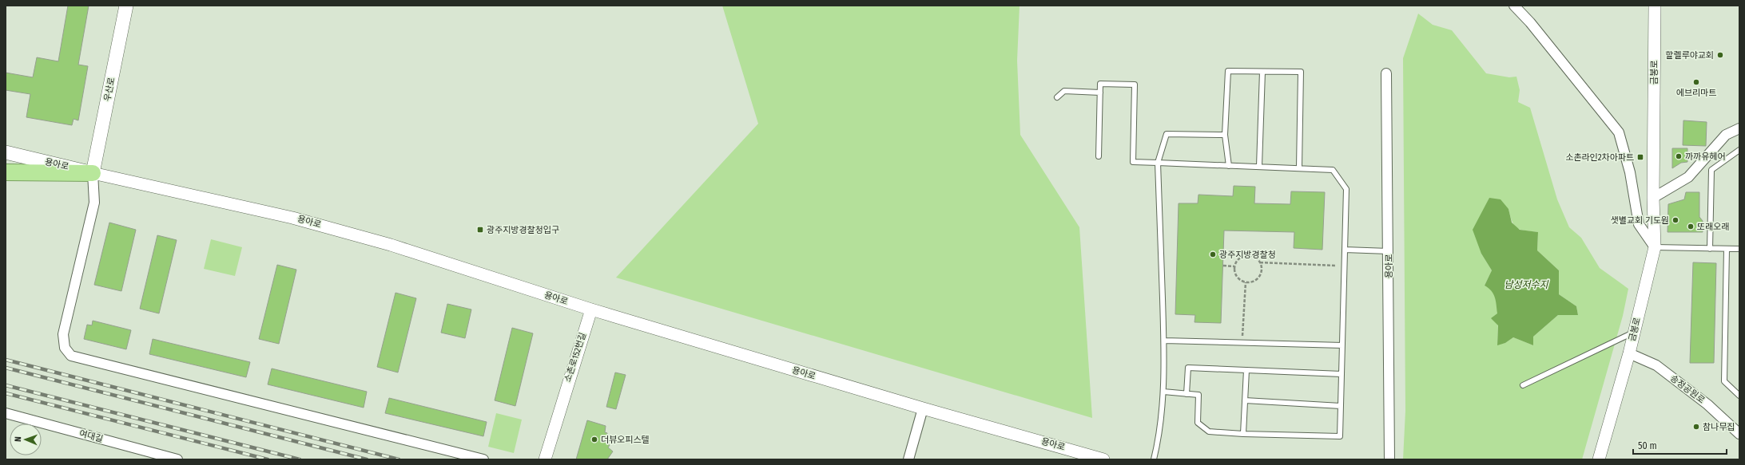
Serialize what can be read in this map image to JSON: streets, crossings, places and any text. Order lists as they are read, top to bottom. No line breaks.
{"streets":{"main road":["우산로","용아로"],"street":["금봉로","소촌로152번길","송정공원로","여대길"]},"crossings":[["금봉로","송정공원로"],["우산로","용아로"],["용아로","소촌로152번길"]],"water":["남성저수지"],"places":{"other":["할렐루야교회","에브리마트","까까유헤어","샛별교회 기도원","또래오래","광주지방경찰청","참나무집","더뷰오피스텔"],"transit":["소촌라인2차아파트","광주지방경찰청입구"]},"scale_bar":"50 m","north":"left"}
